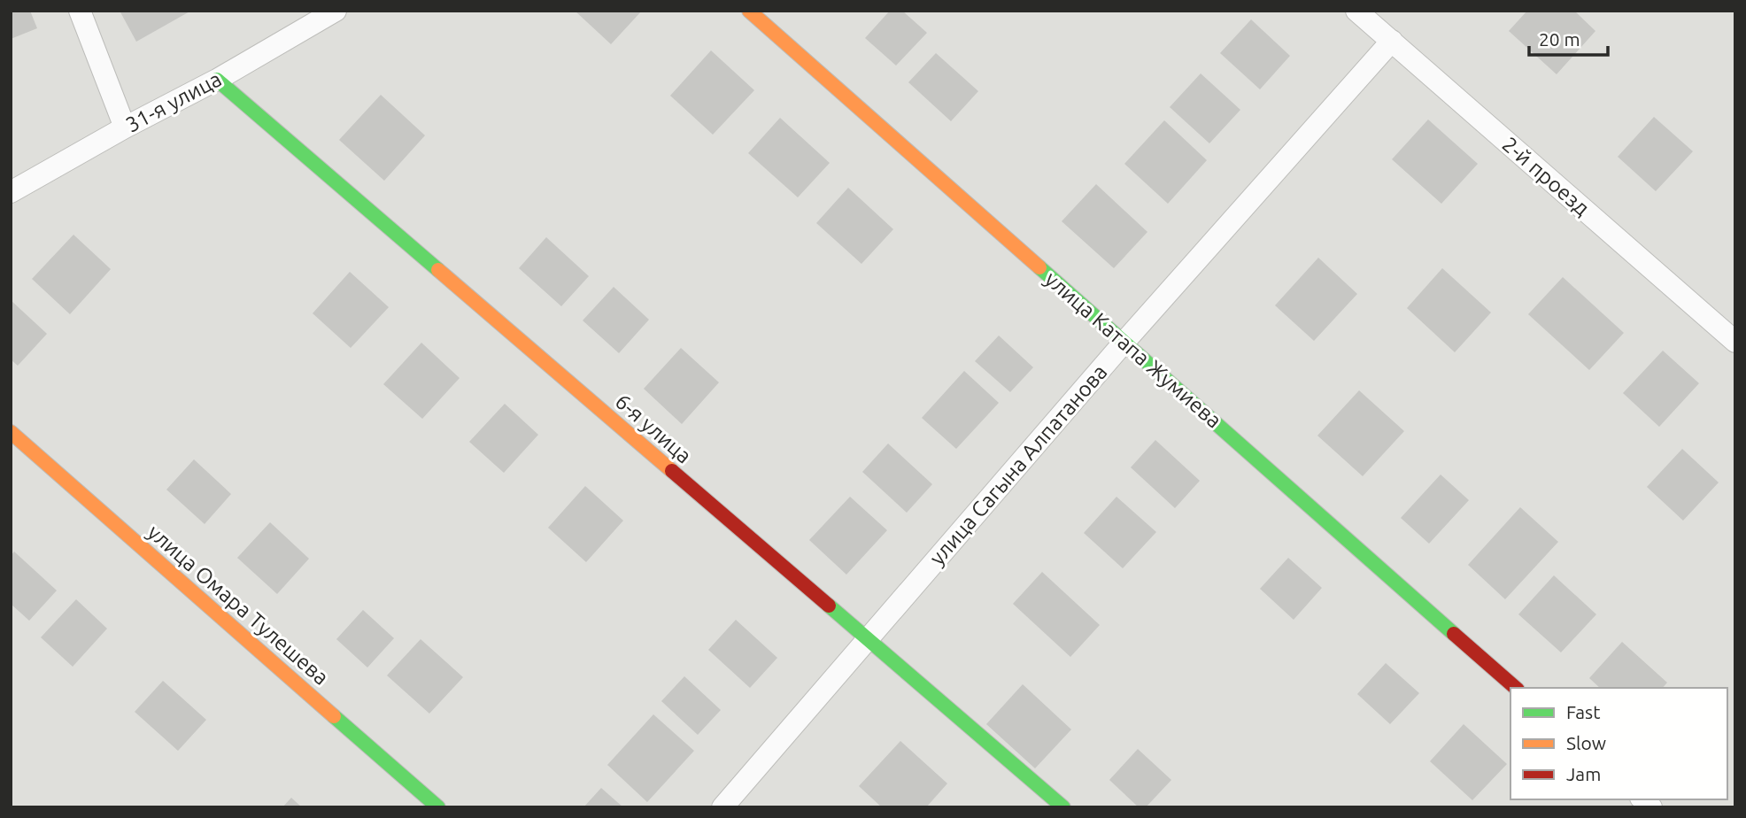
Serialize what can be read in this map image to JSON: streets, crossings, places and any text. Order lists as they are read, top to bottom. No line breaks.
{"streets":{"street":["31-я улица","2-й проезд","улица Катапа Жумиева","6-я улица","улица Сагына Алпатанова","улица Омара Тулешева"]},"crossings":[["31-я улица","6-я улица"],["2-й проезд","улица Сагына Алпатанова"],["улица Катапа Жумиева","улица Сагына Алпатанова"],["6-я улица","улица Сагына Алпатанова"]],"legend":["Fast","Slow","Jam"],"scale_bar":"20 m"}
